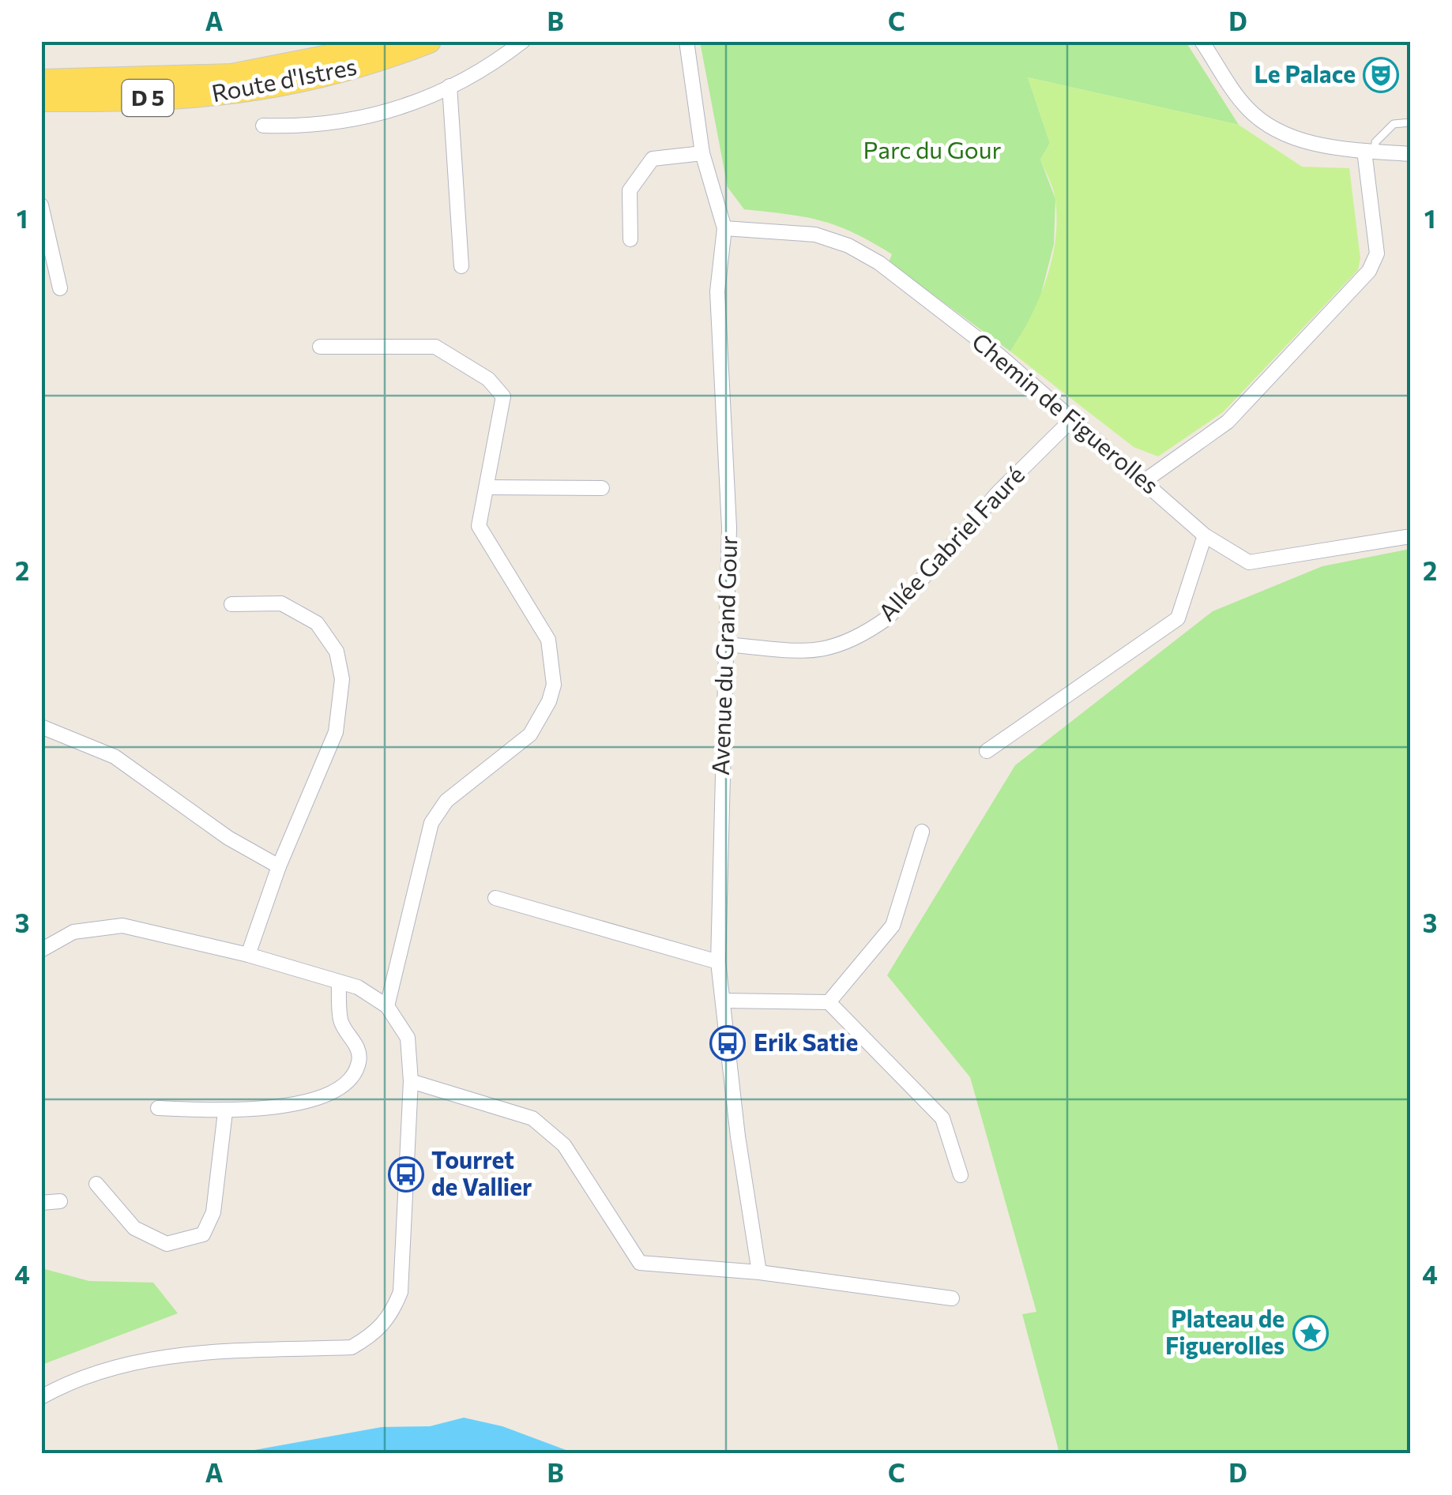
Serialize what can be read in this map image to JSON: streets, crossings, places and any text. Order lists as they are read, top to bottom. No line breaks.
{"streets":{"main road":["Route d'Istres","D 5"],"street":["Chemin de Figuerolles","Allée Gabriel Fauré","Avenue du Grand Gour"]},"crossings":[["Chemin de Figuerolles","Allée Gabriel Fauré"],["Chemin de Figuerolles","Avenue du Grand Gour"],["Allée Gabriel Fauré","Avenue du Grand Gour"]],"parks":["Parc du Gour"],"places":{"theatre":["Le Palace"],"bus stop":["Erik Satie","Tourret de Vallier"],"place":["Plateau de Figuerolles"]},"grid":{"columns":["A","B","C","D"],"rows":["1","2","3","4"]}}
